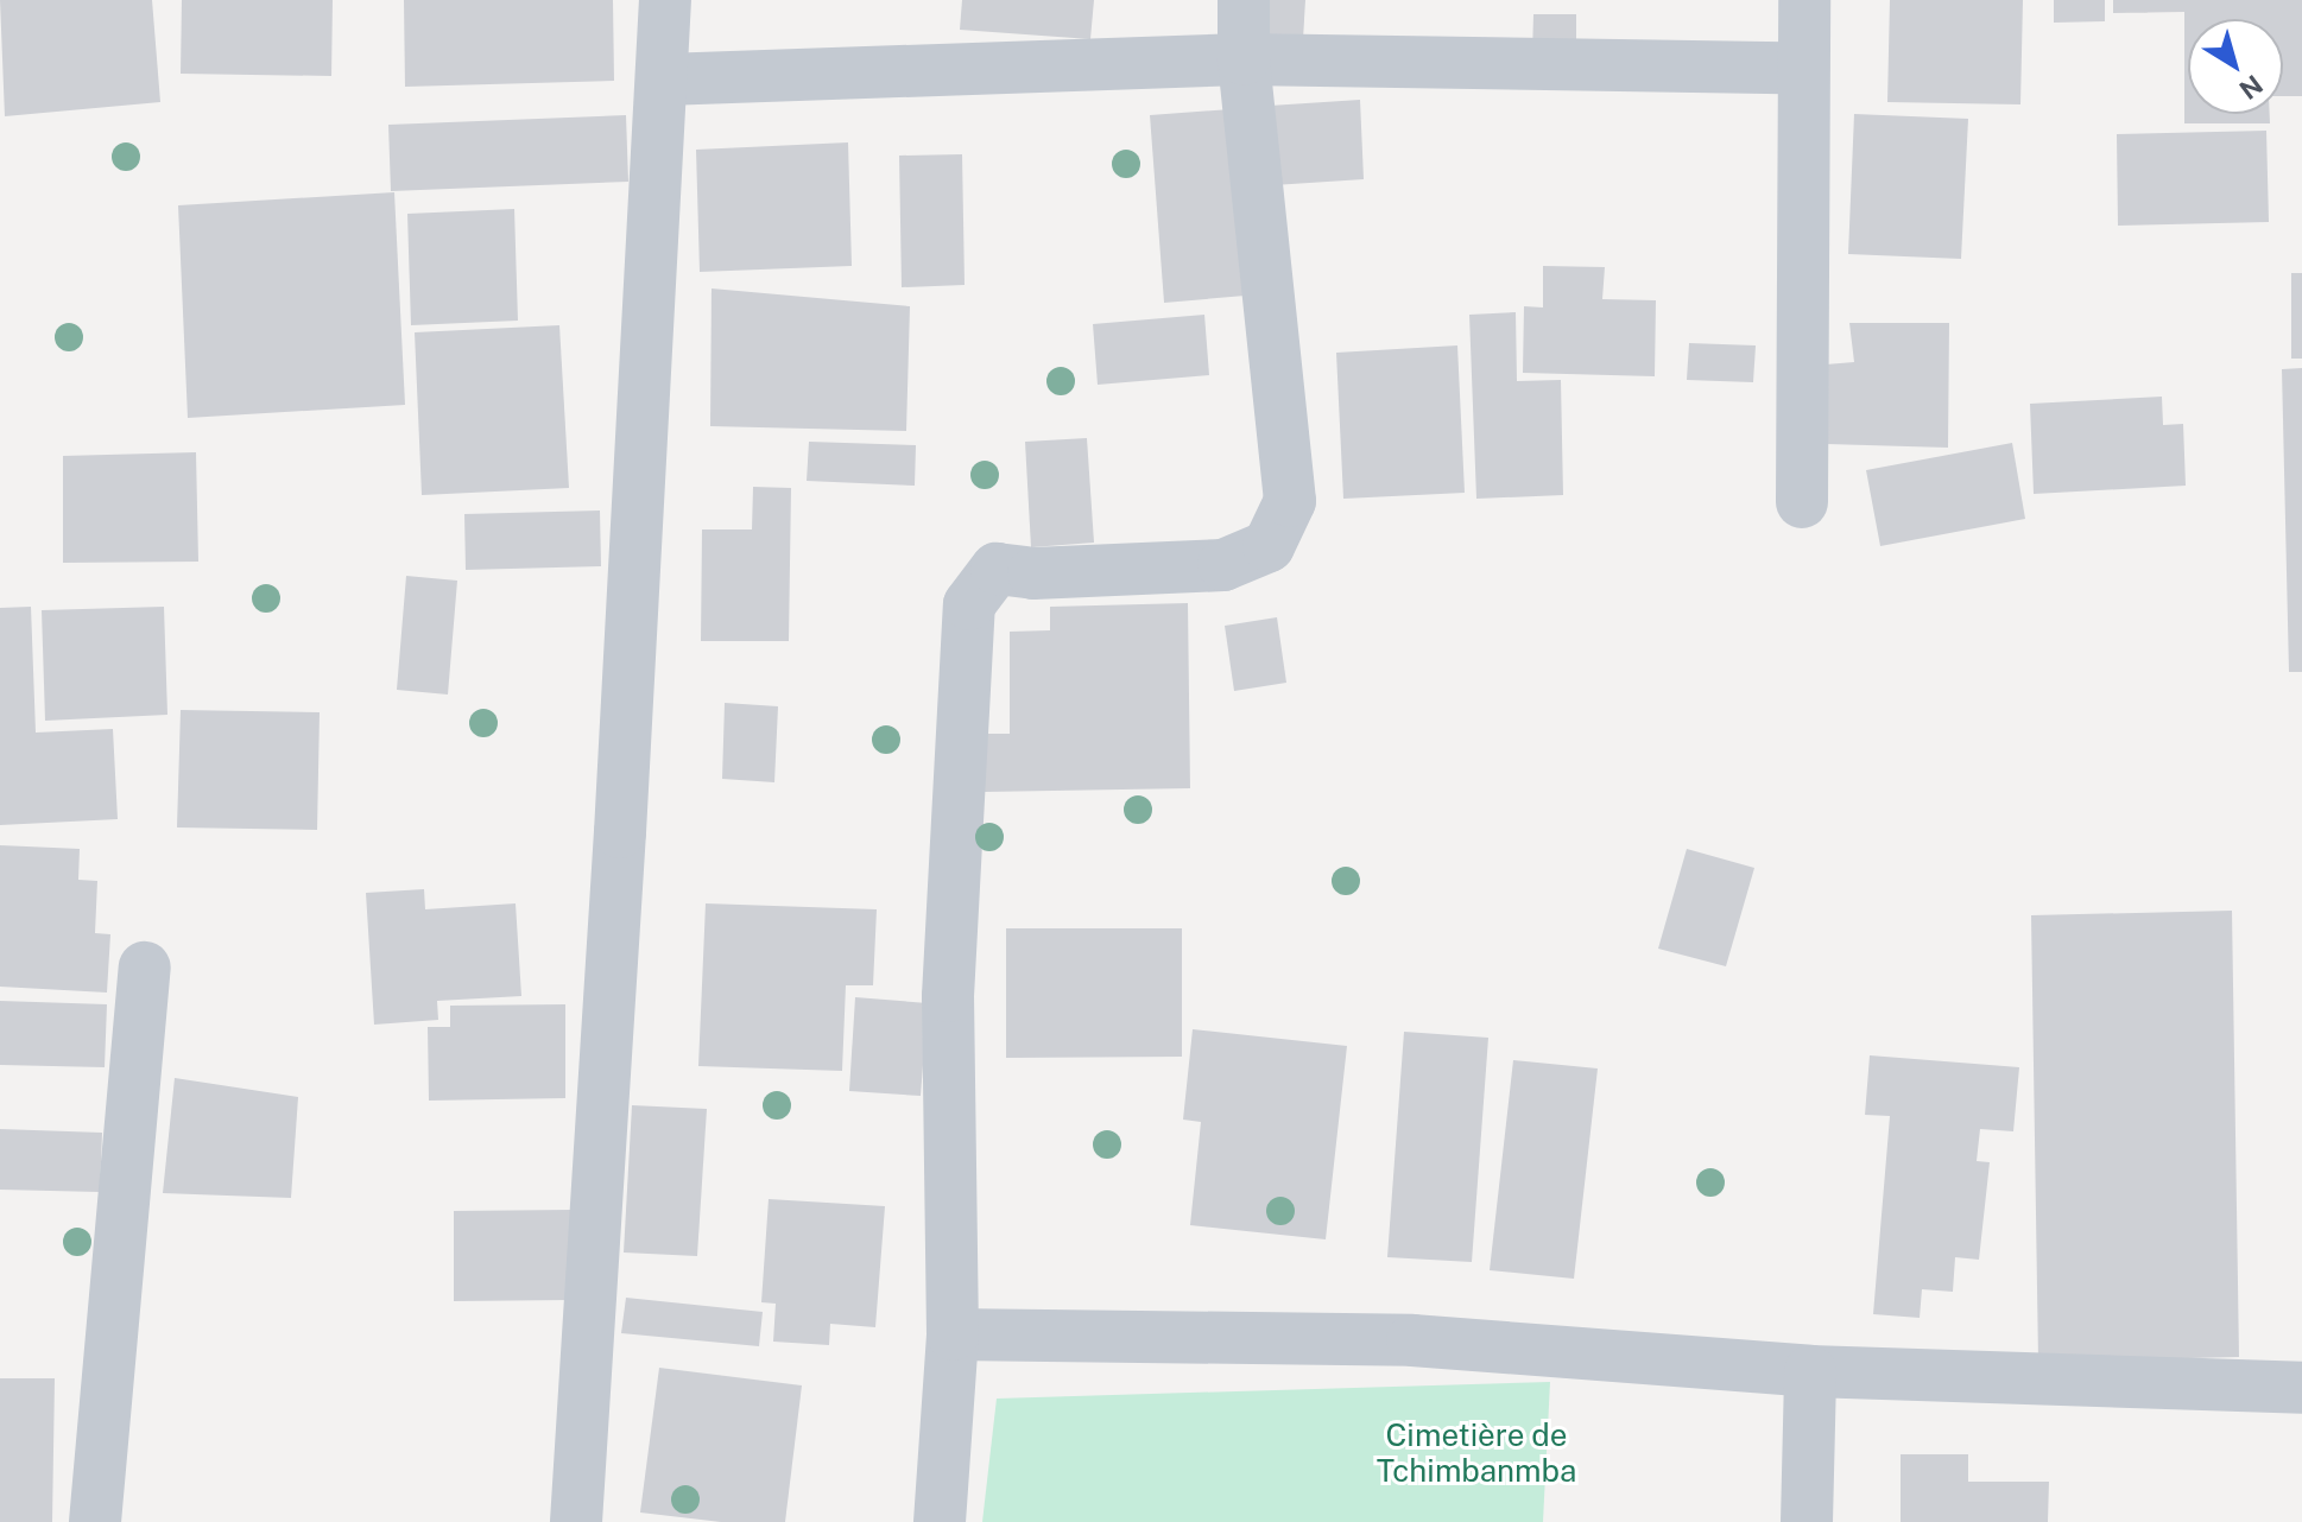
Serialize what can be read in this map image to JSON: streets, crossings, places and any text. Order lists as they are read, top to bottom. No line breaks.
{"parks":["Cimetière de Tchimbanmba"],"north":"bottom right"}
